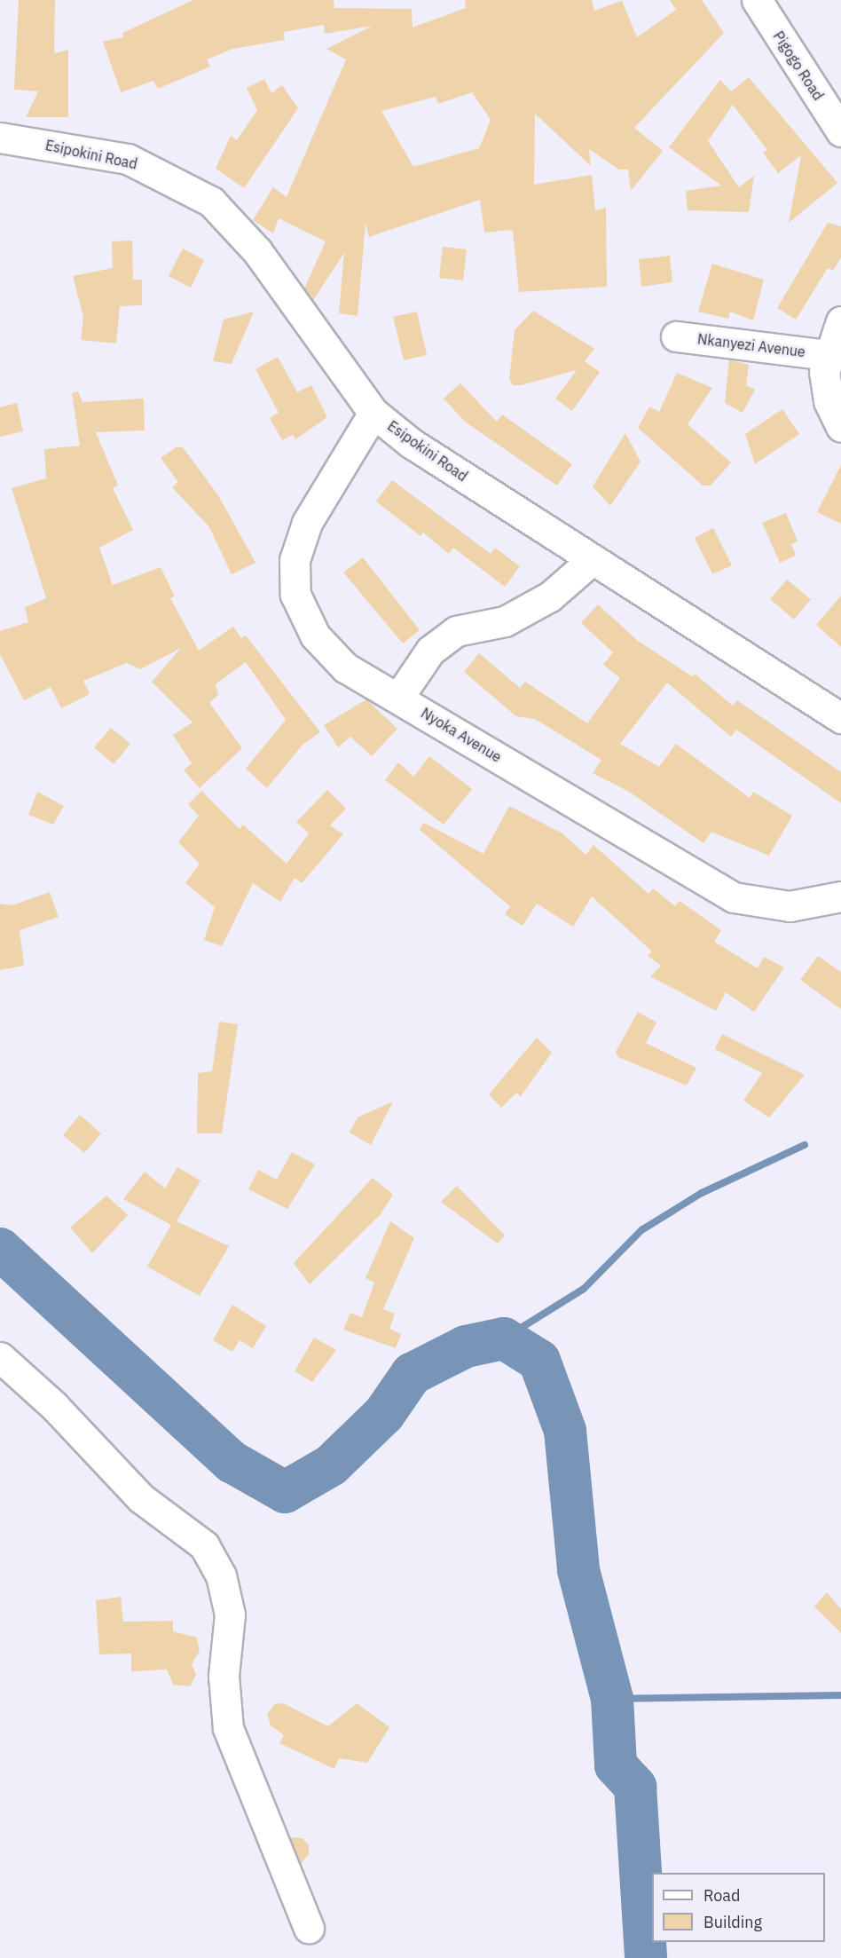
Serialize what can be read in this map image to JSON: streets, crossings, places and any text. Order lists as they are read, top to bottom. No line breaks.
{"streets":{"street":["Pigogo Road","Esipokini Road","Nkanyezi Avenue","Nyoka Avenue"]},"crossings":[["Esipokini Road","Nyoka Avenue"]],"legend":["Road","Building"]}
